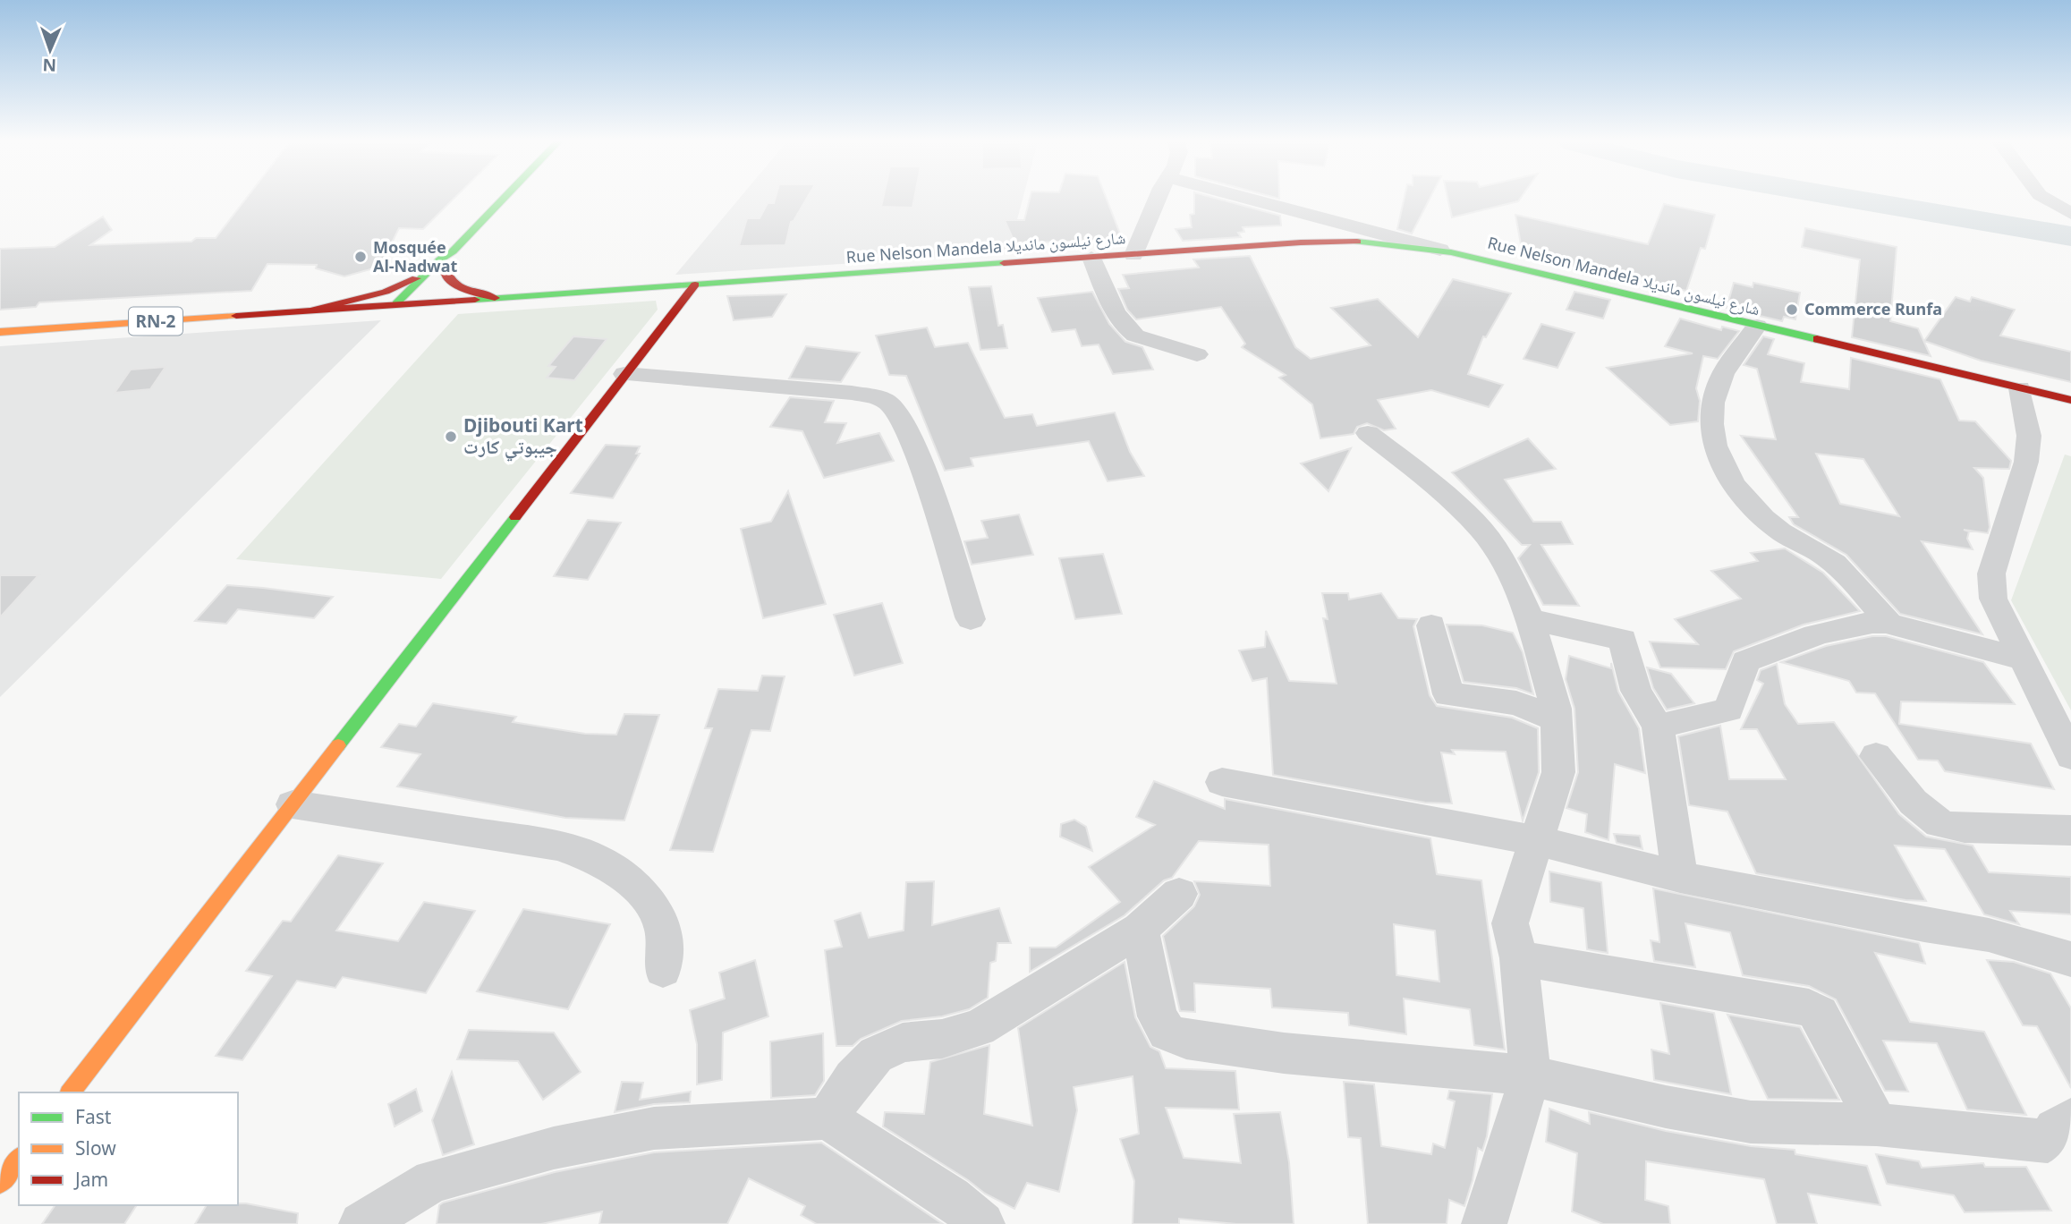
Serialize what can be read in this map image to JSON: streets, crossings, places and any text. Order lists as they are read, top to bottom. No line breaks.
{"streets":{"main road":["Rue Nelson Mandela شارع نيلسون مانديلا","RN-2"]},"places":["Mosquée Al-Nadwat","Commerce Runfa","Djibouti Kart جيبوتي كارت"],"legend":["Fast","Slow","Jam"],"north":"bottom"}
